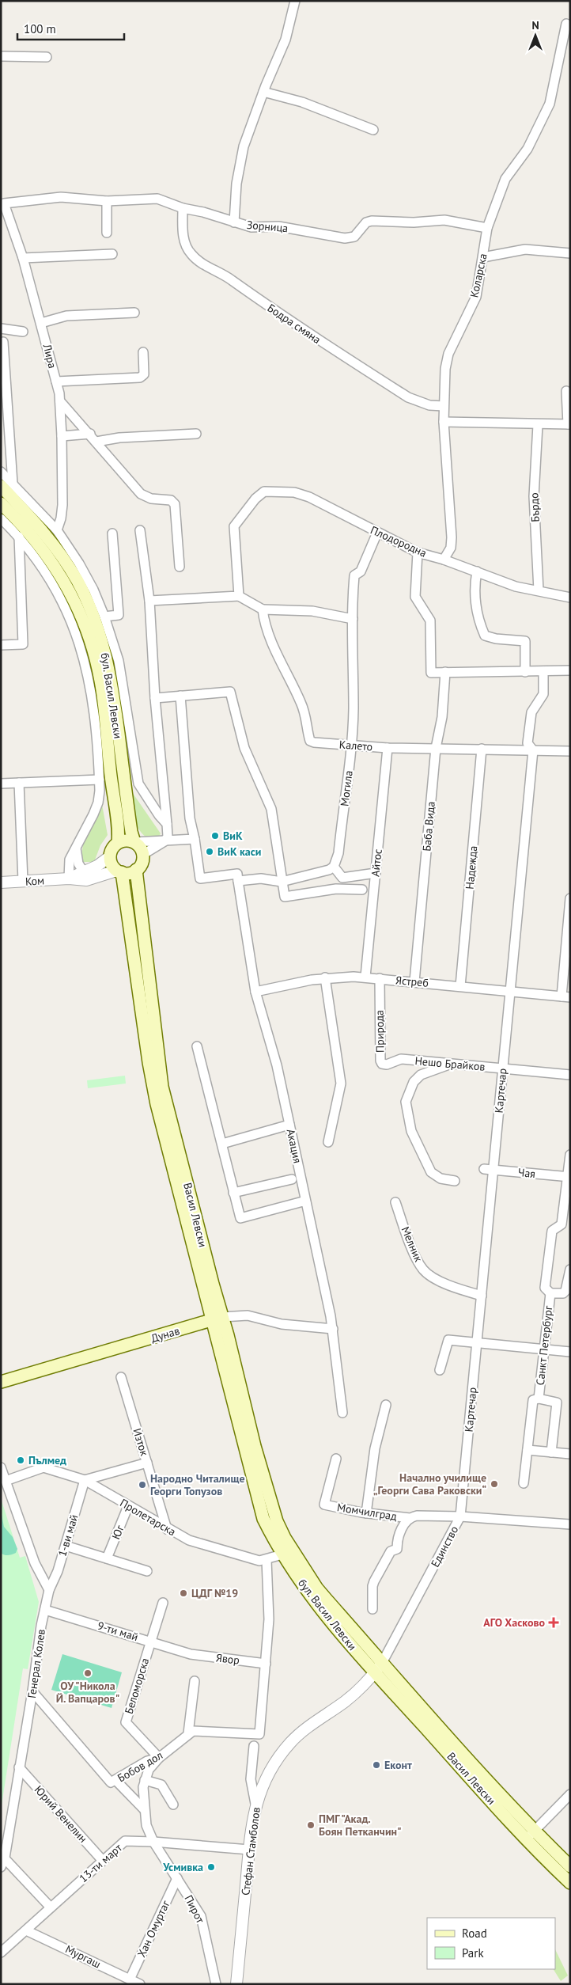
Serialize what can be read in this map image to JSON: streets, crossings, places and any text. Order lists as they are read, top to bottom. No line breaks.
{"streets":{"main road":["бул. Васил Левски","Васил Левски","Дунав"],"street":["Зорница","Коларска","Бодра смяна","Лира","Бърдо","Плодородна","Калето","Могила","Баба Вида","Айтос","Надежда","Ком","Ястреб","Природа","Нешо Брайков","Картечар","Акация","Чая","Мелник","Санкт Петербург","Изток","Момчилград","Пролетарска","Юг","1-ви май","Единство","9-ти май","Явор","Генерал Колев","Беломорска","Бобов дол","Юрий Венелин","Стефан Стамболов","13-ти март","Пирот","Хан Омуртаг","Мургаш"]},"crossings":[["Зорница","Коларска"],["Зорница","Бодра смяна"],["Зорница","Лира"],["Коларска","Бодра смяна"],["Коларска","Плодородна"],["Бърдо","Плодородна"],["Плодородна","Могила"],["бул. Васил Левски","Васил Левски"],["бул. Васил Левски","Пролетарска"],["бул. Васил Левски","Единство"],["бул. Васил Левски","Стефан Стамболов"],["Калето","Могила"],["Калето","Баба Вида"],["Калето","Айтос"],["Калето","Надежда"],["Калето","Картечар"],["Баба Вида","Ястреб"],["Айтос","Ястреб"],["Надежда","Ястреб"],["Ястреб","Природа"],["Ястреб","Картечар"],["Ястреб","Акация"],["Природа","Нешо Брайков"],["Нешо Брайков","Картечар"],["Картечар","Чая"],["Картечар","Мелник"],["Картечар","Момчилград"],["Картечар","Единство"],["Акация","Дунав"],["Чая","Санкт Петербург"],["Васил Левски","Дунав"],["Васил Левски","Пролетарска"],["Васил Левски","Единство"],["Васил Левски","Стефан Стамболов"],["Изток","Пролетарска"],["Момчилград","Единство"],["Пролетарска","Юг"],["Пролетарска","1-ви май"],["1-ви май","Генерал Колев"],["Единство","Стефан Стамболов"],["9-ти май","Явор"],["9-ти май","Генерал Колев"],["9-ти май","Беломорска"],["Генерал Колев","Юрий Венелин"],["Беломорска","Бобов дол"],["Юрий Венелин","13-ти март"],["Стефан Стамболов","13-ти март"],["13-ти март","Пирот"],["13-ти март","Мургаш"],["Пирот","Хан Омуртаг"],["Хан Омуртаг","Мургаш"]],"places":{"other":["ВиК","ВиК каси","Пълмед","Начално училище „Георги Сава Раковски“","Народно Читалище Георги Топузов","ЦДГ №19","ОУ \"Никола Й. Вапцаров\"","Еконт","ПМГ \"Акад. Боян Петканчин\"","Усмивка"],"health":["АГО Хасково"]},"legend":["Road","Park"],"scale_bar":"100 m","north":"top"}
